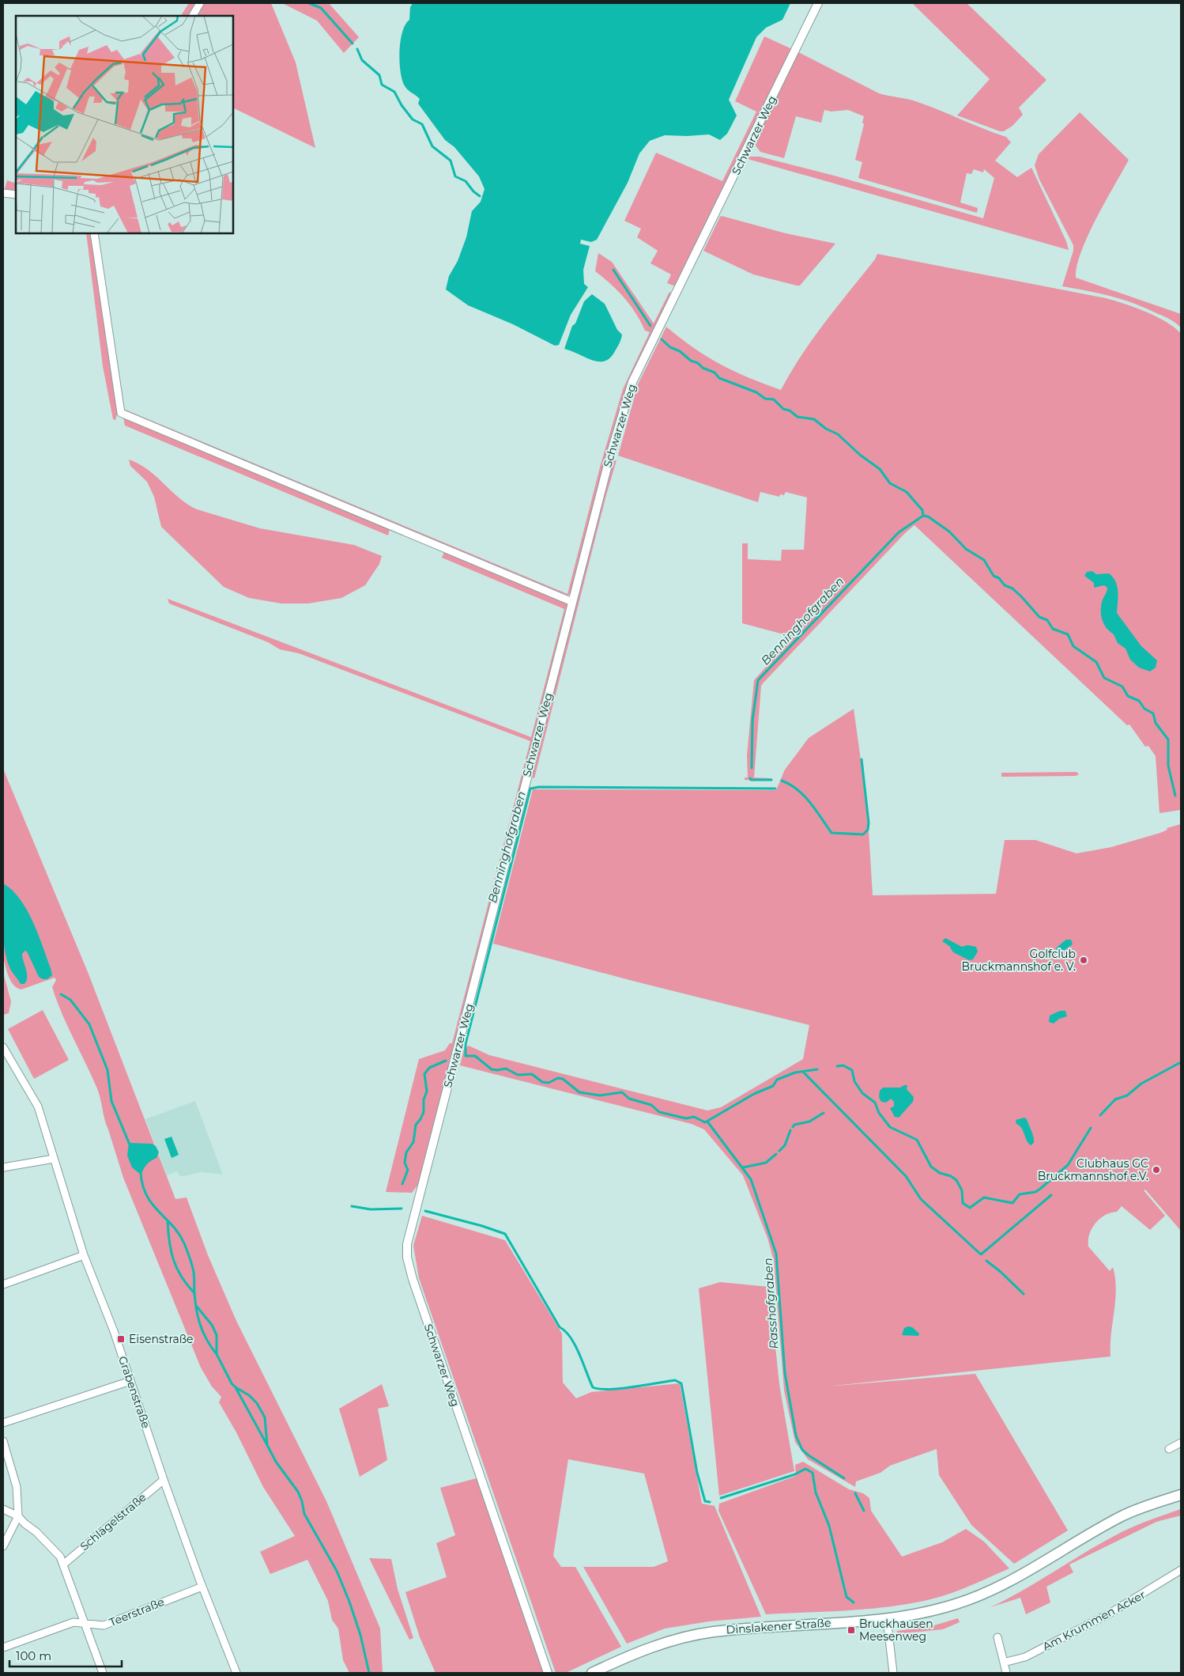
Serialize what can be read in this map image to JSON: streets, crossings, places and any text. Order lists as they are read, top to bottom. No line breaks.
{"streets":{"main road":["Dinslakener Straße"],"street":["Schwarzer Weg","Grabenstraße","Schlägelstraße","Teerstraße","Am Krummen Acker"]},"crossings":[["Grabenstraße","Schlägelstraße"],["Grabenstraße","Teerstraße"]],"water":["Benninghofgraben","Rasshofgraben"],"places":{"other":["Golfclub Bruckmannshof e. V.","Clubhaus GC Bruckmannshof e.V."],"transit":["Eisenstraße","Bruckhausen Meesenweg"]},"scale_bar":"100 m"}
